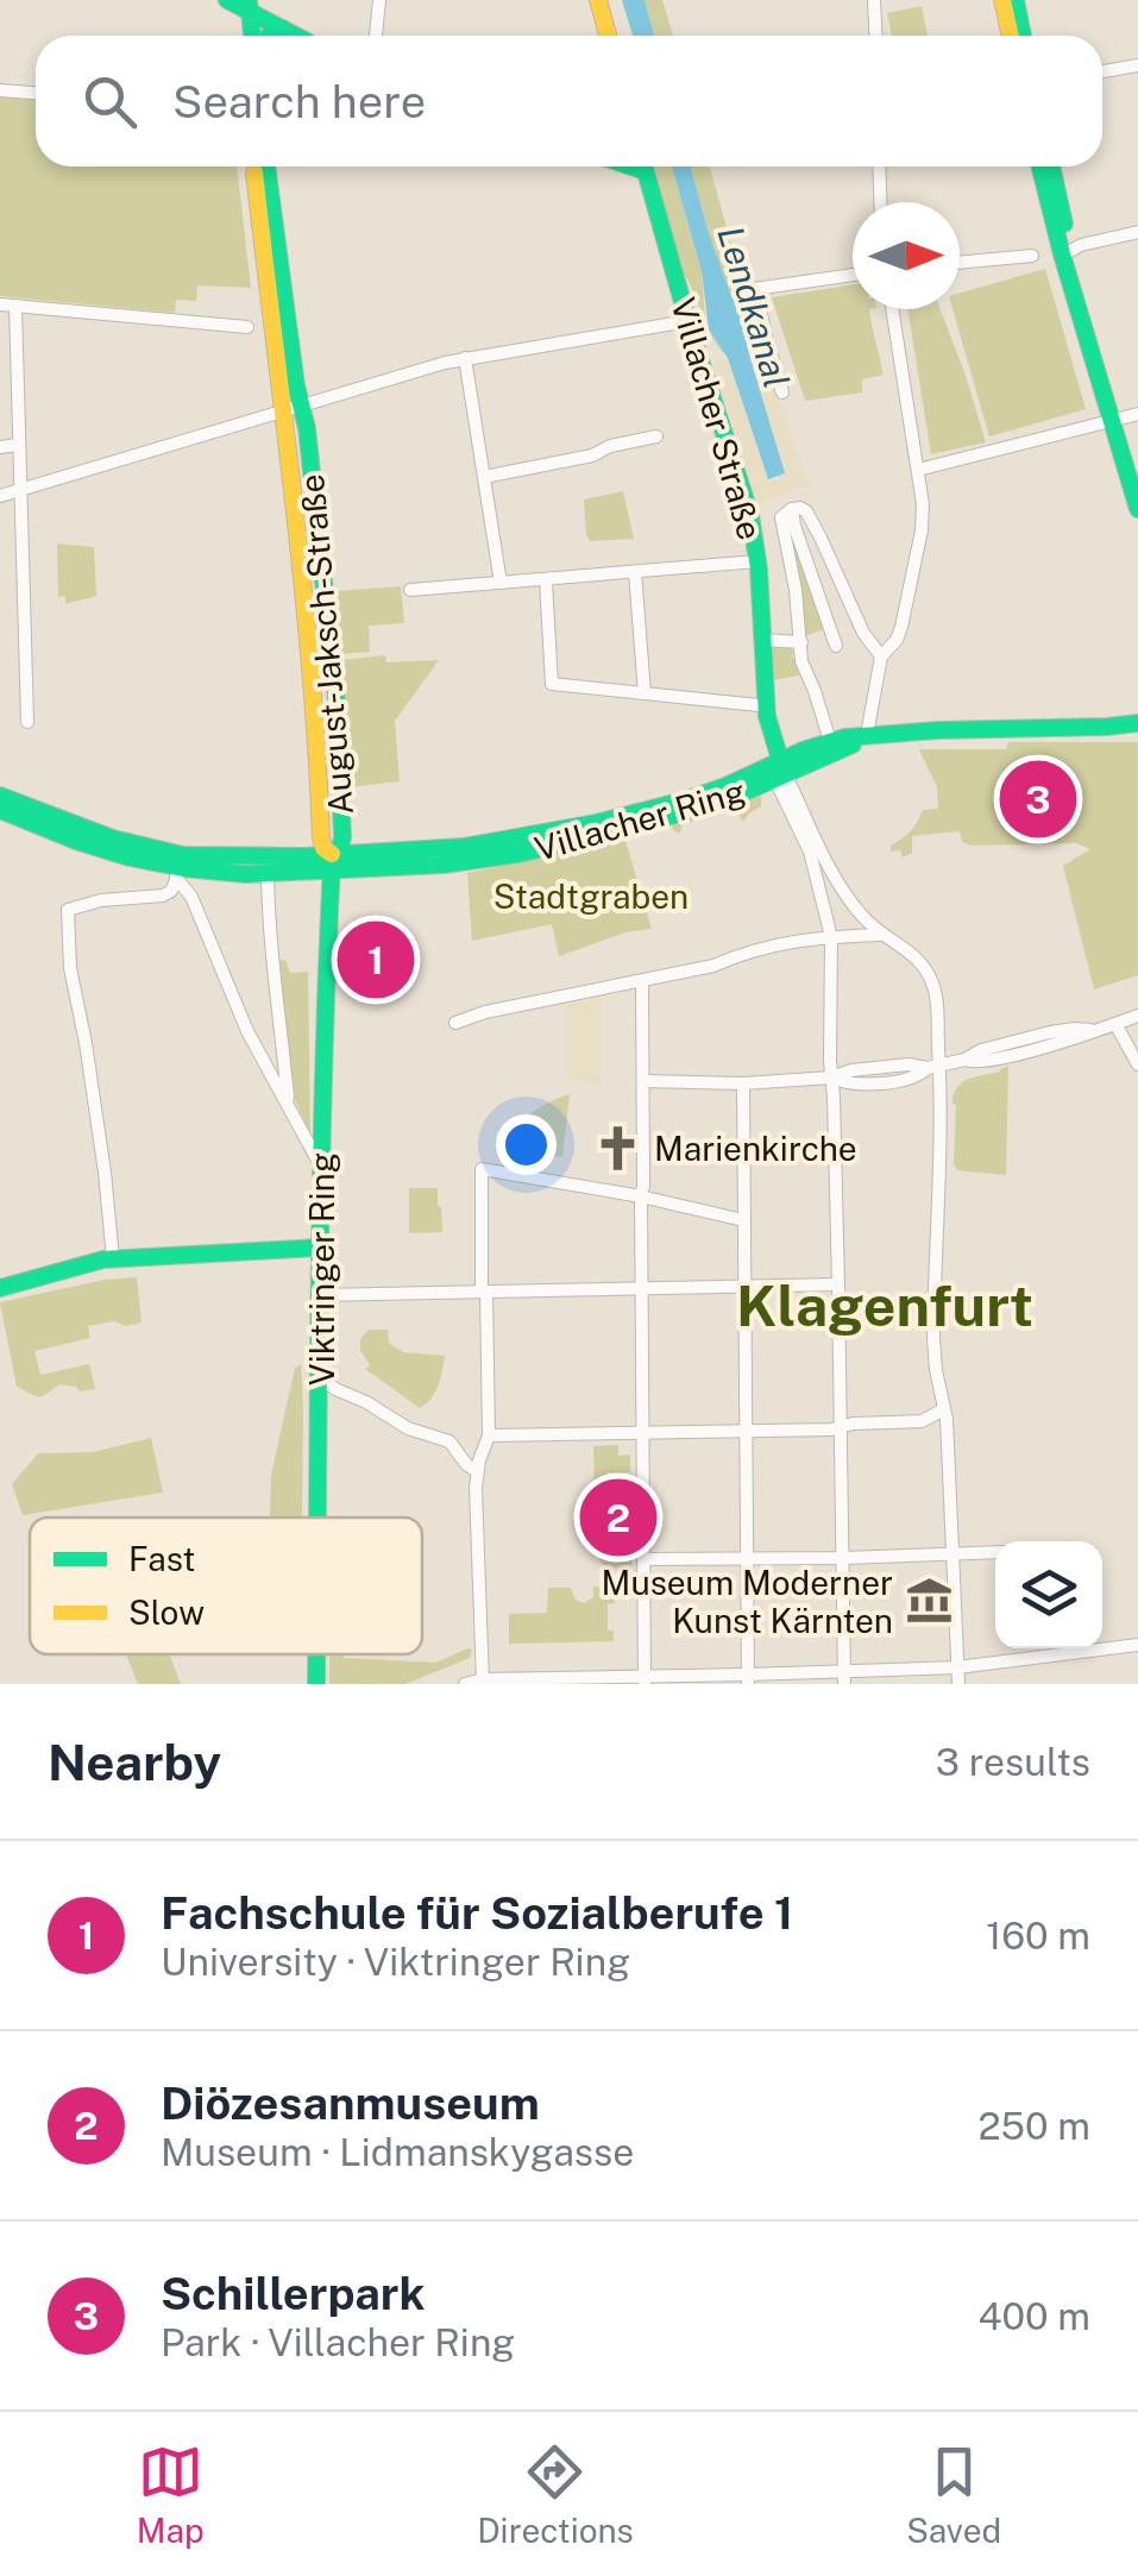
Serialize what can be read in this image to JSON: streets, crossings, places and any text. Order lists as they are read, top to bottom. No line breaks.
{"streets":{"main road":["Villacher Straße","August-Jaksch-Straße","Villacher Ring","Viktringer Ring"]},"crossings":[["Villacher Straße","Villacher Ring"],["August-Jaksch-Straße","Villacher Ring"],["August-Jaksch-Straße","Viktringer Ring"],["Villacher Ring","Viktringer Ring"]],"districts":["Klagenfurt"],"water":["Lendkanal"],"parks":["Stadtgraben"],"places":{"church":["Marienkirche"],"museum":["Museum Moderner Kunst Kärnten"]},"legend":["Fast","Slow"],"north":"right","page":{"search":"Search here","pins":["3","1","2"],"heading":["Nearby","3 results"],"list":[{"mark":"1","name":"Fachschule für Sozialberufe 1","note":"University · Viktringer Ring","value":"160 m"},{"mark":"2","name":"Diözesanmuseum","note":"Museum · Lidmanskygasse","value":"250 m"},{"mark":"3","name":"Schillerpark","note":"Park · Villacher Ring","value":"400 m"}],"nav":["Map","Directions","Saved"]}}
